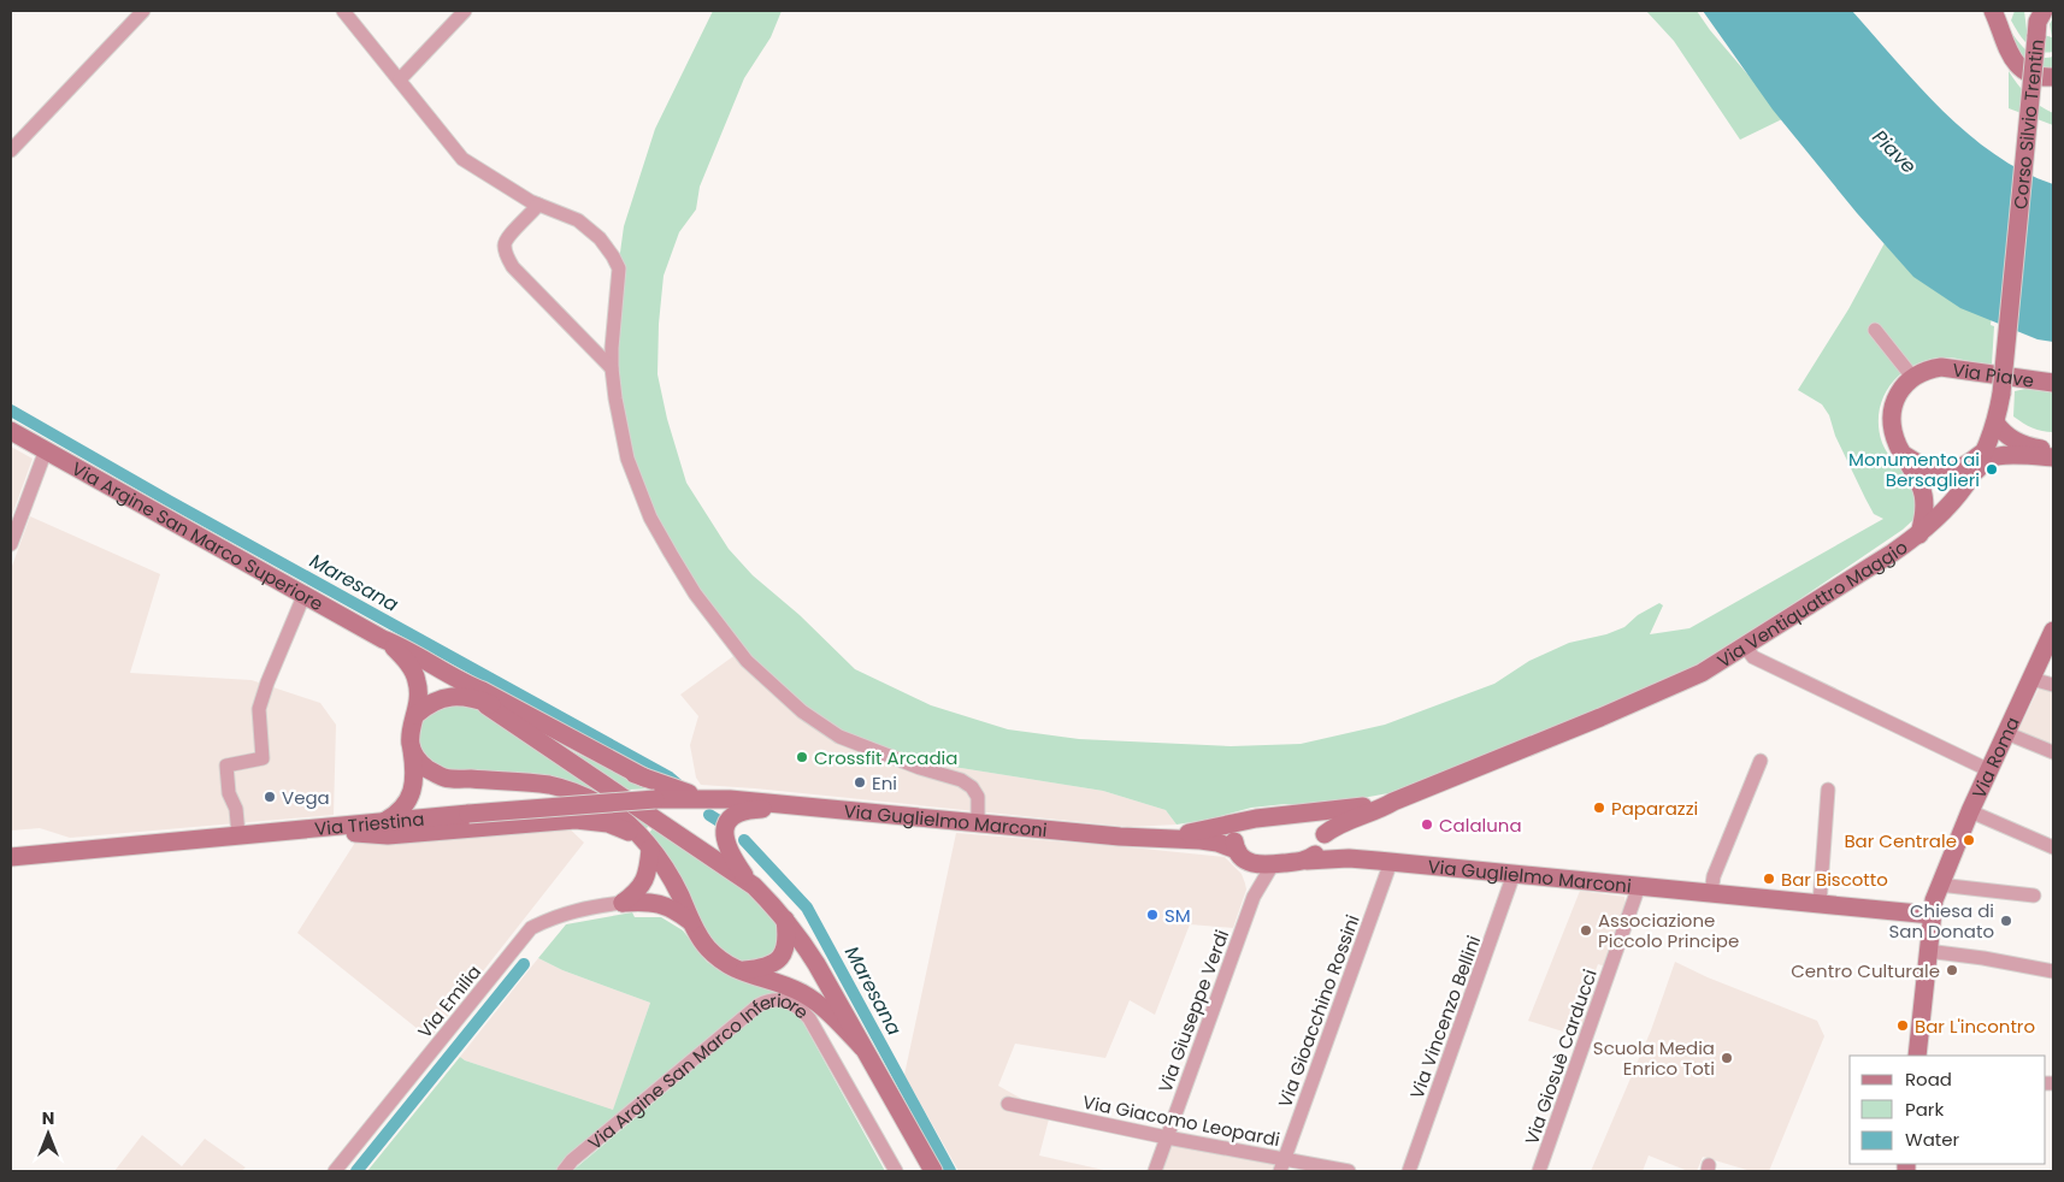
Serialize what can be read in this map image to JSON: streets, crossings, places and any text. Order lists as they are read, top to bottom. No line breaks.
{"streets":{"street":["Corso Silvio Trentin","Via Piave","Via Argine San Marco Superiore","Via Ventiquattro Maggio","Via Roma","Via Guglielmo Marconi","Via Triestina","Via Emilia","Via Giuseppe Verdi","Via Gioacchino Rossini","Via Vincenzo Bellini","Via Giosuè Carducci","Via Argine San Marco Inferiore","Via Giacomo Leopardi"]},"crossings":[["Corso Silvio Trentin","Via Ventiquattro Maggio"],["Via Ventiquattro Maggio","Via Guglielmo Marconi"],["Via Roma","Via Guglielmo Marconi"],["Via Guglielmo Marconi","Via Triestina"],["Via Guglielmo Marconi","Via Giuseppe Verdi"],["Via Guglielmo Marconi","Via Gioacchino Rossini"],["Via Guglielmo Marconi","Via Vincenzo Bellini"],["Via Guglielmo Marconi","Via Giosuè Carducci"],["Via Giuseppe Verdi","Via Giacomo Leopardi"],["Via Gioacchino Rossini","Via Giacomo Leopardi"]],"water":["Piave","Maresana"],"places":["Monumento ai Bersaglieri","Crossfit Arcadia","Eni","Vega","Paparazzi","Calaluna","Bar Centrale","Bar Biscotto","SM","Chiesa di San Donato","Associazione Piccolo Principe","Centro Culturale","Bar L'incontro","Scuola Media Enrico Toti"],"legend":["Road","Park","Water"],"north":"top"}
